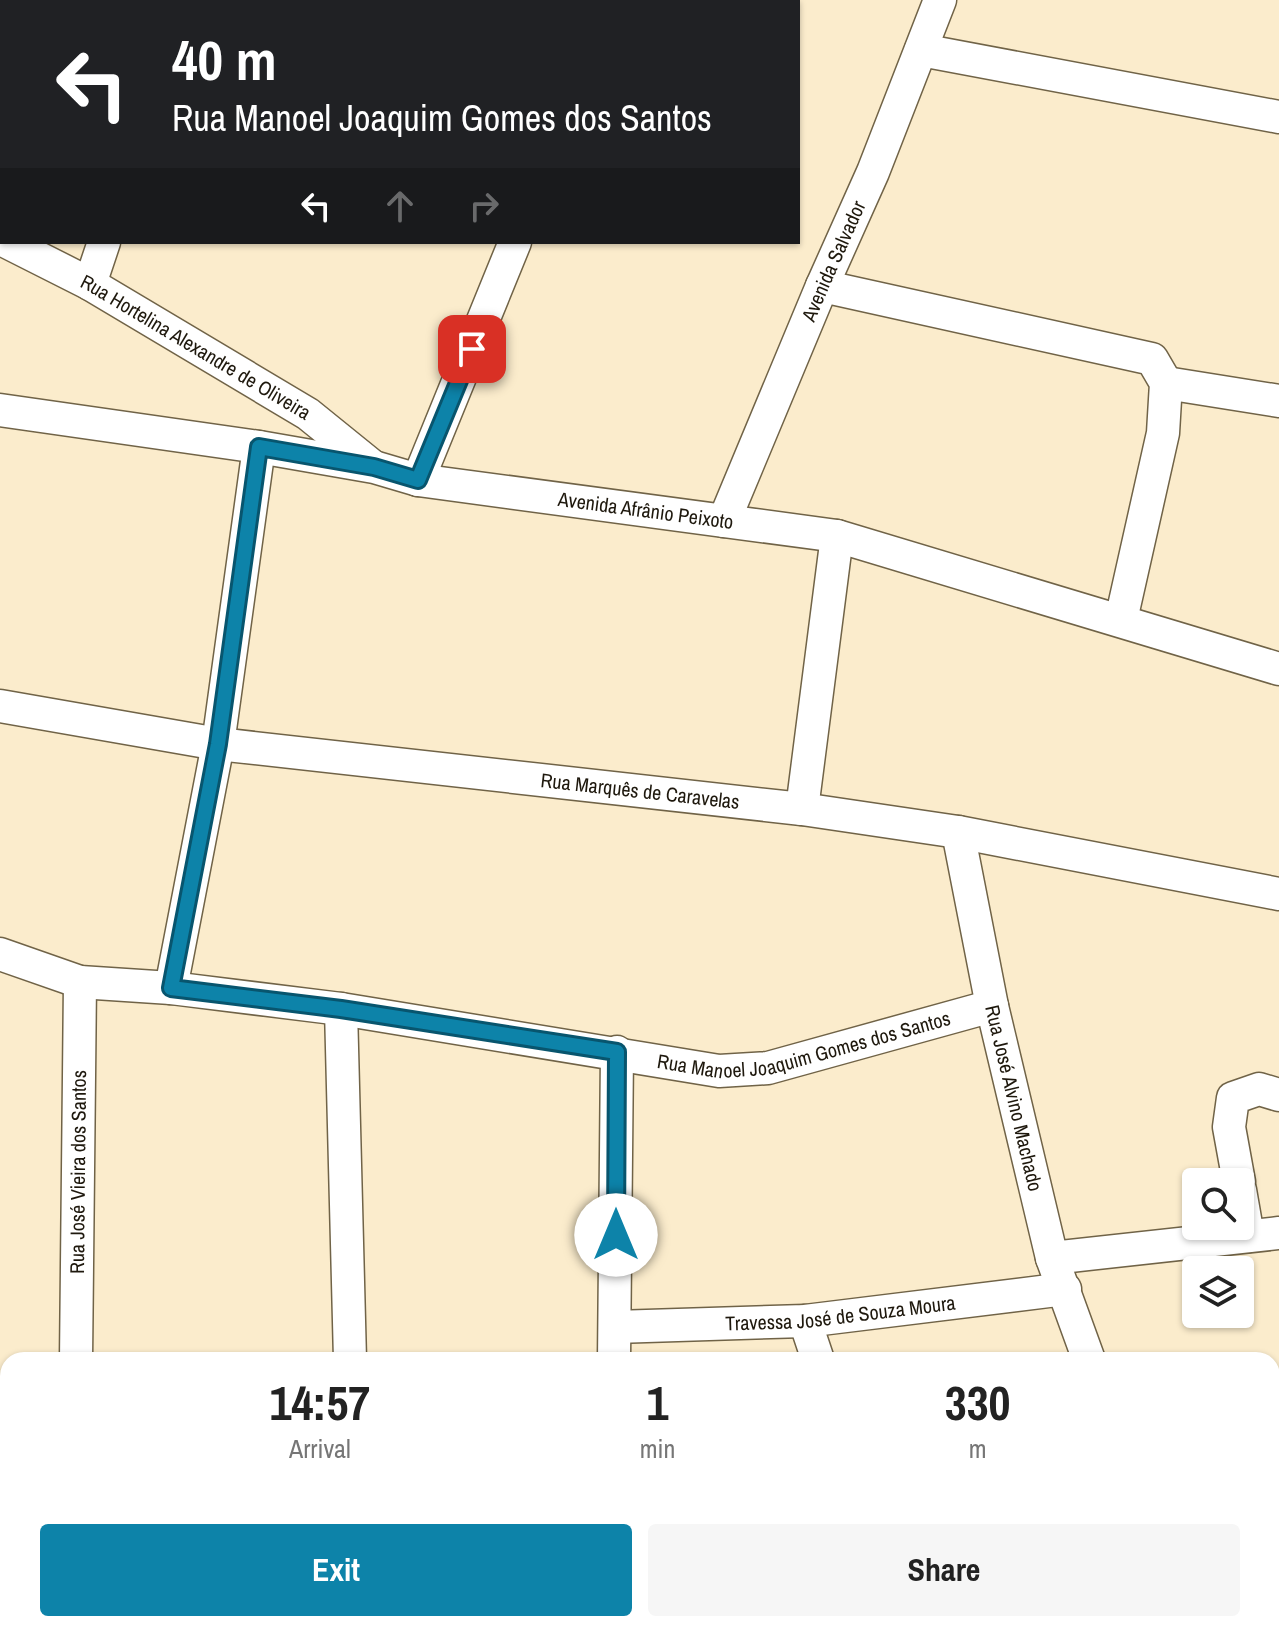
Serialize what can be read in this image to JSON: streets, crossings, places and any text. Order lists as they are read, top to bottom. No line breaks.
{"streets":{"street":["Avenida Salvador","Rua Hortelina Alexandre de Oliveira","Avenida Afrânio Peixoto","Rua Marquês de Caravelas","Rua Manoel Joaquim Gomes dos Santos","Rua José Alvino Machado","Rua José Vieira dos Santos","Travessa José de Souza Moura"]},"crossings":[["Avenida Salvador","Avenida Afrânio Peixoto"],["Rua Hortelina Alexandre de Oliveira","Avenida Afrânio Peixoto"],["Rua Marquês de Caravelas","Rua José Alvino Machado"],["Rua Manoel Joaquim Gomes dos Santos","Rua José Alvino Machado"],["Rua Manoel Joaquim Gomes dos Santos","Rua José Vieira dos Santos"],["Rua José Alvino Machado","Travessa José de Souza Moura"]],"page":{"turn":["40 m","Rua Manoel Joaquim Gomes dos Santos"],"eta":["14:57","Arrival","1","min","330","m"],"buttons":["Exit","Share"]}}
